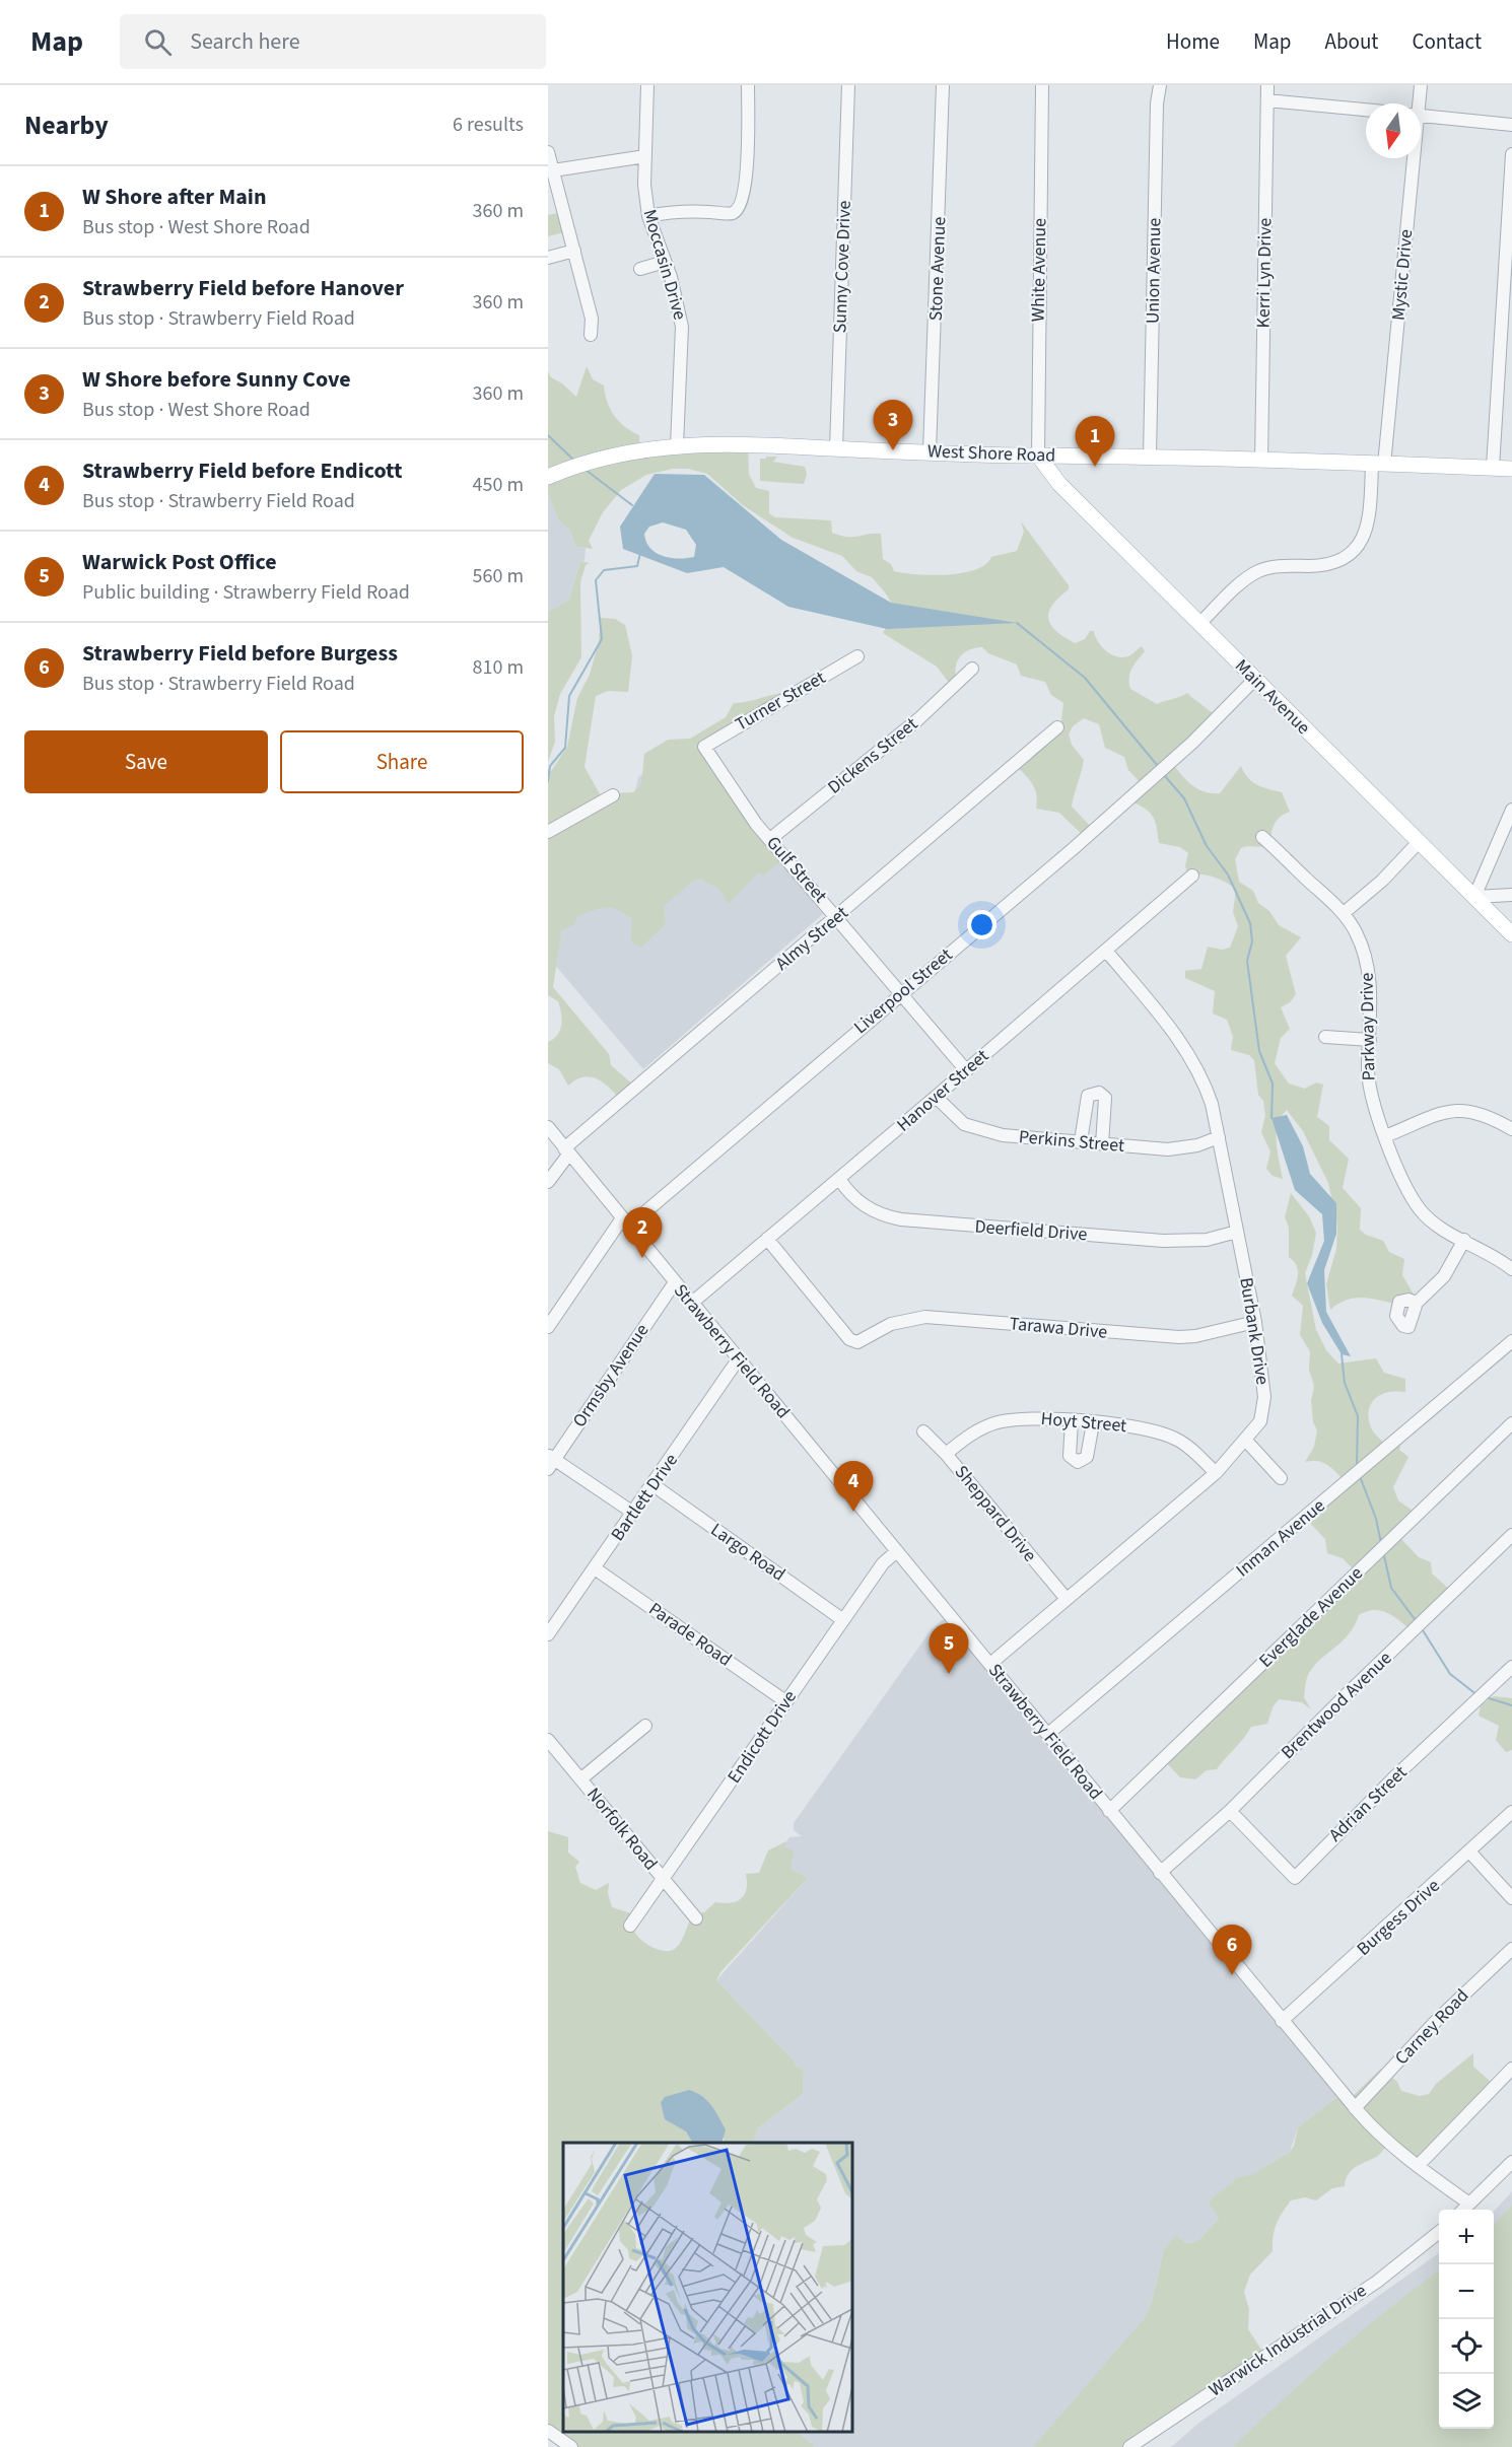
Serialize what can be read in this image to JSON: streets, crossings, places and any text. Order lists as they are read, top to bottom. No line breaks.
{"streets":{"main road":["West Shore Road","Main Avenue"],"street":["Moccasin Drive","Sunny Cove Drive","Stone Avenue","White Avenue","Union Avenue","Kerri Lyn Drive","Mystic Drive","Turner Street","Dickens Street","Gulf Street","Almy Street","Liverpool Street","Parkway Drive","Hanover Street","Perkins Street","Deerfield Drive","Tarawa Drive","Burbank Drive","Strawberry Field Road","Ormsby Avenue","Hoyt Street","Bartlett Drive","Sheppard Drive","Inman Avenue","Largo Road","Everglade Avenue","Parade Road","Brentwood Avenue","Endicott Drive","Adrian Street","Norfolk Road","Burgess Drive","Carney Road","Warwick Industrial Drive"]},"crossings":[["Moccasin Drive","West Shore Road"],["Sunny Cove Drive","West Shore Road"],["Stone Avenue","West Shore Road"],["White Avenue","West Shore Road"],["White Avenue","Main Avenue"],["Union Avenue","West Shore Road"],["Kerri Lyn Drive","West Shore Road"],["Mystic Drive","West Shore Road"],["Mystic Drive","Main Avenue"],["West Shore Road","Main Avenue"],["Main Avenue","Liverpool Street"],["Turner Street","Gulf Street"],["Dickens Street","Gulf Street"],["Gulf Street","Almy Street"],["Gulf Street","Liverpool Street"],["Gulf Street","Hanover Street"],["Almy Street","Strawberry Field Road"],["Liverpool Street","Strawberry Field Road"],["Hanover Street","Perkins Street"],["Hanover Street","Deerfield Drive"],["Hanover Street","Tarawa Drive"],["Hanover Street","Burbank Drive"],["Hanover Street","Strawberry Field Road"],["Perkins Street","Burbank Drive"],["Deerfield Drive","Burbank Drive"],["Tarawa Drive","Burbank Drive"],["Burbank Drive","Strawberry Field Road"],["Burbank Drive","Hoyt Street"],["Burbank Drive","Sheppard Drive"],["Strawberry Field Road","Ormsby Avenue"],["Strawberry Field Road","Bartlett Drive"],["Strawberry Field Road","Inman Avenue"],["Strawberry Field Road","Everglade Avenue"],["Strawberry Field Road","Brentwood Avenue"],["Strawberry Field Road","Endicott Drive"],["Strawberry Field Road","Burgess Drive"],["Strawberry Field Road","Carney Road"],["Hoyt Street","Sheppard Drive"],["Bartlett Drive","Largo Road"],["Bartlett Drive","Parade Road"],["Largo Road","Endicott Drive"],["Parade Road","Endicott Drive"],["Brentwood Avenue","Adrian Street"],["Endicott Drive","Norfolk Road"]],"north":"bottom","page":{"header":"Map","search":"Search here","nav":["Home","Map","About","Contact"],"heading":["Nearby","6 results"],"list":[{"mark":"1","name":"W Shore after Main","note":"Bus stop · West Shore Road","value":"360 m"},{"mark":"2","name":"Strawberry Field before Hanover","note":"Bus stop · Strawberry Field Road","value":"360 m"},{"mark":"3","name":"W Shore before Sunny Cove","note":"Bus stop · West Shore Road","value":"360 m"},{"mark":"4","name":"Strawberry Field before Endicott","note":"Bus stop · Strawberry Field Road","value":"450 m"},{"mark":"5","name":"Warwick Post Office","note":"Public building · Strawberry Field Road","value":"560 m"},{"mark":"6","name":"Strawberry Field before Burgess","note":"Bus stop · Strawberry Field Road","value":"810 m"}],"pins":["3","1","2","4","5","6"],"buttons":["Save","Share"],"map_buttons":["+","−"]}}
